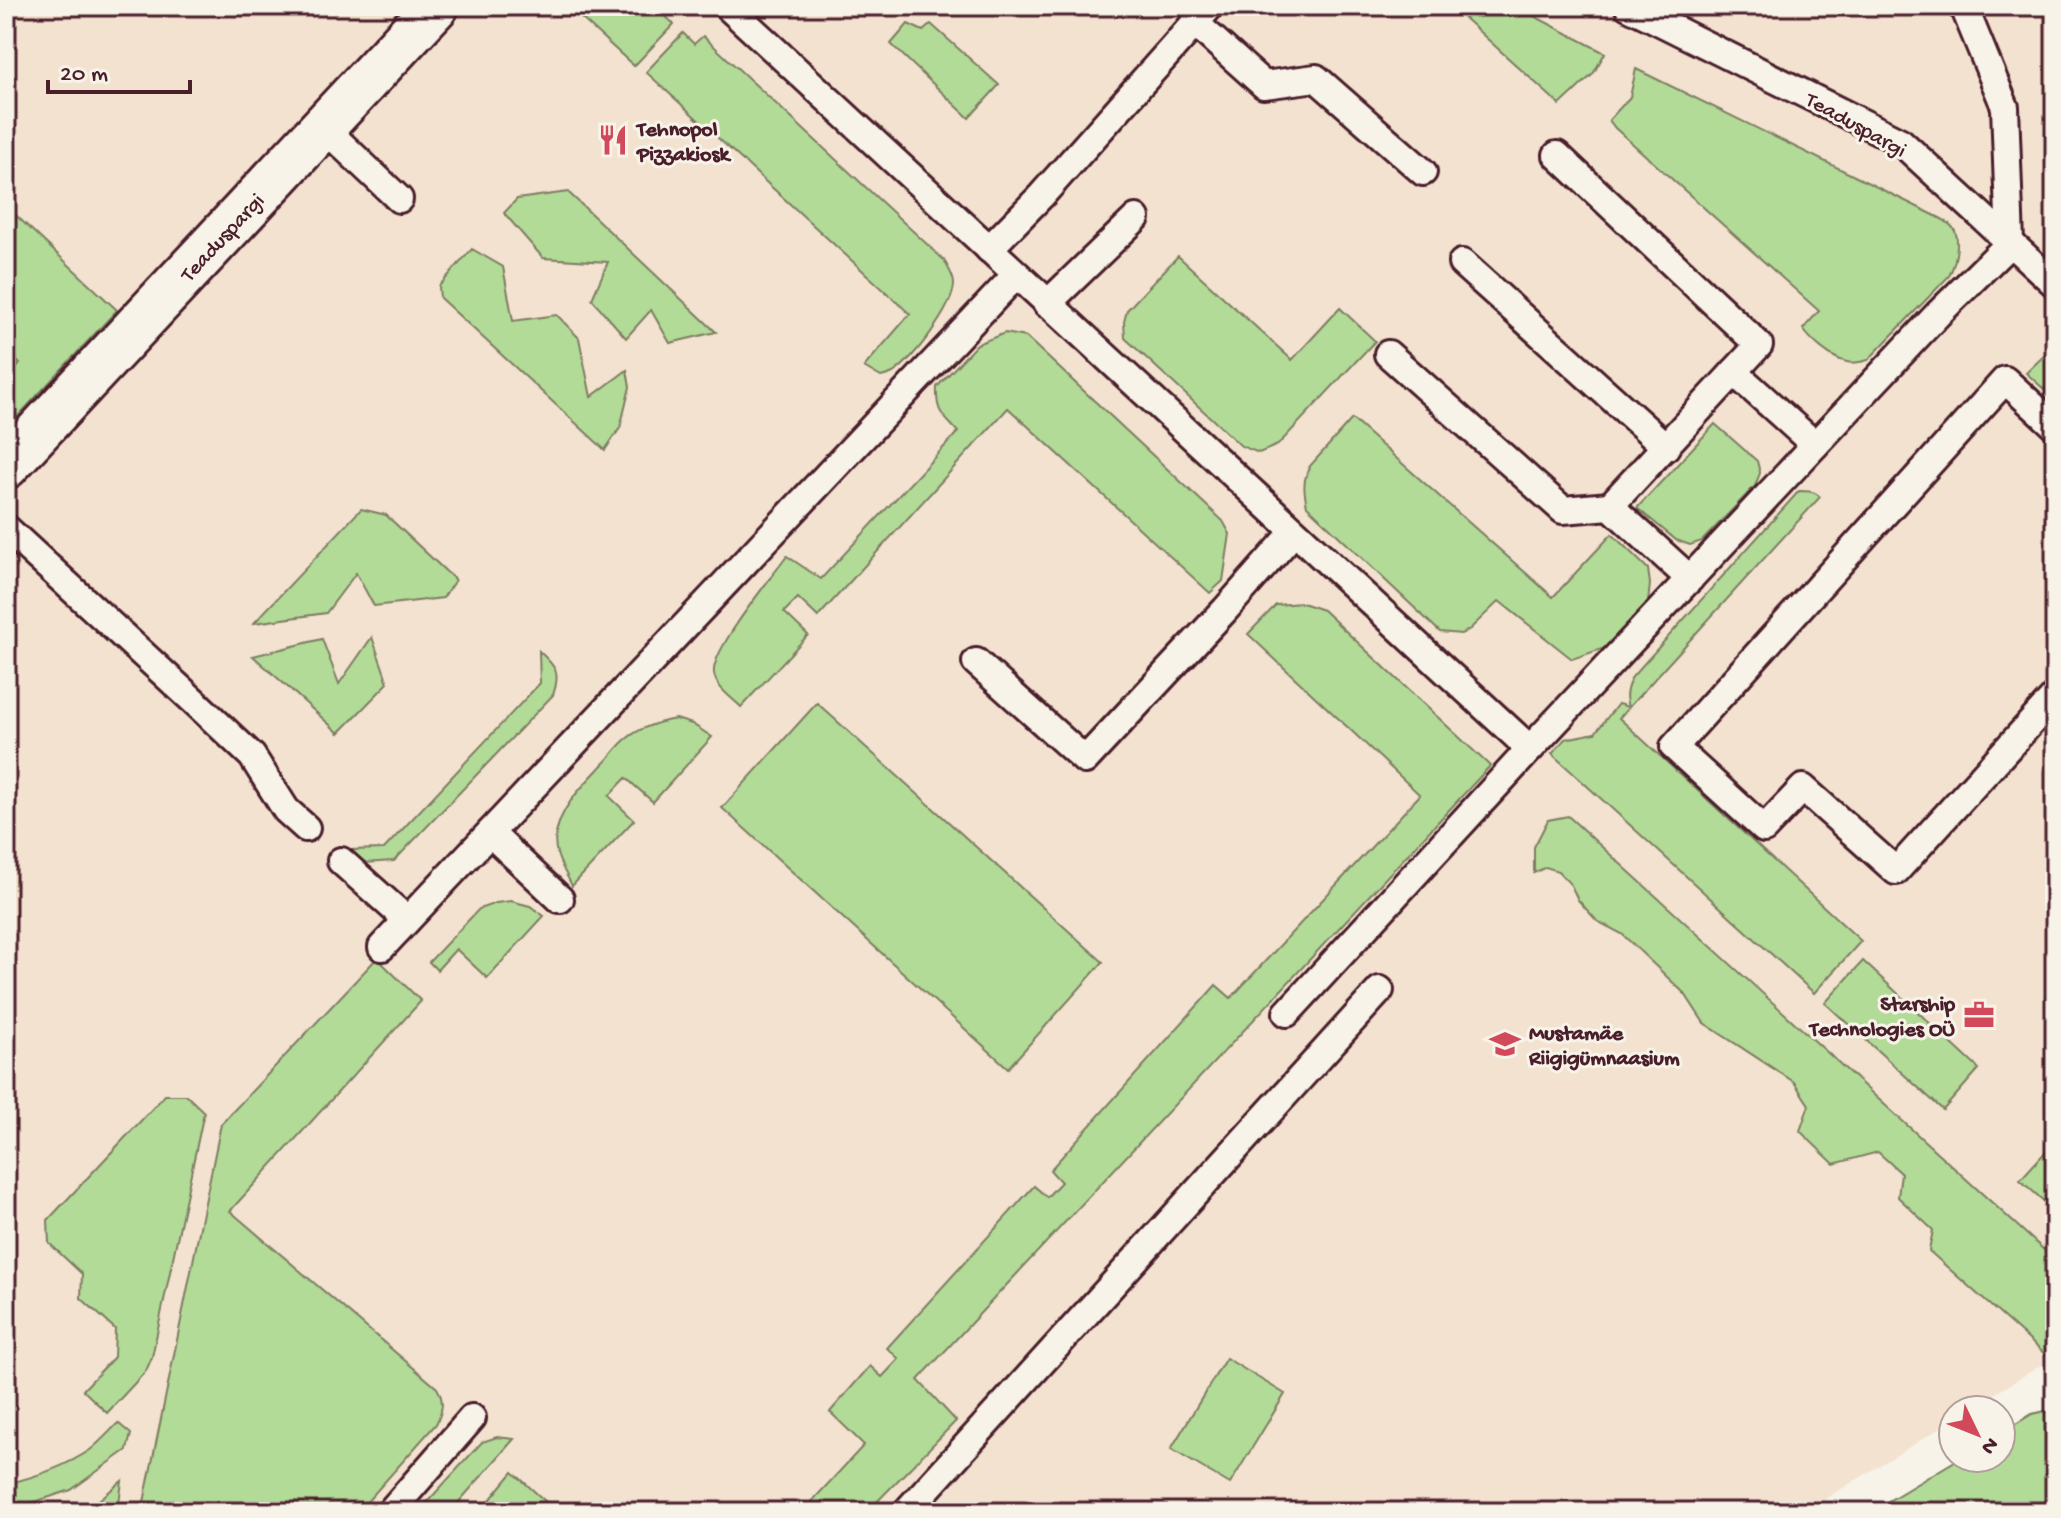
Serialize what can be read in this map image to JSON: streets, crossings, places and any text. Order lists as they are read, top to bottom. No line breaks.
{"streets":{"street":["Teaduspargi"]},"places":{"restaurant":["Tehnopol Pizzakiosk"],"office":["Starship Technologies OÜ"],"school or university":["Mustamäe Riigigümnaasium"]},"scale_bar":"20 m","north":"bottom right"}
